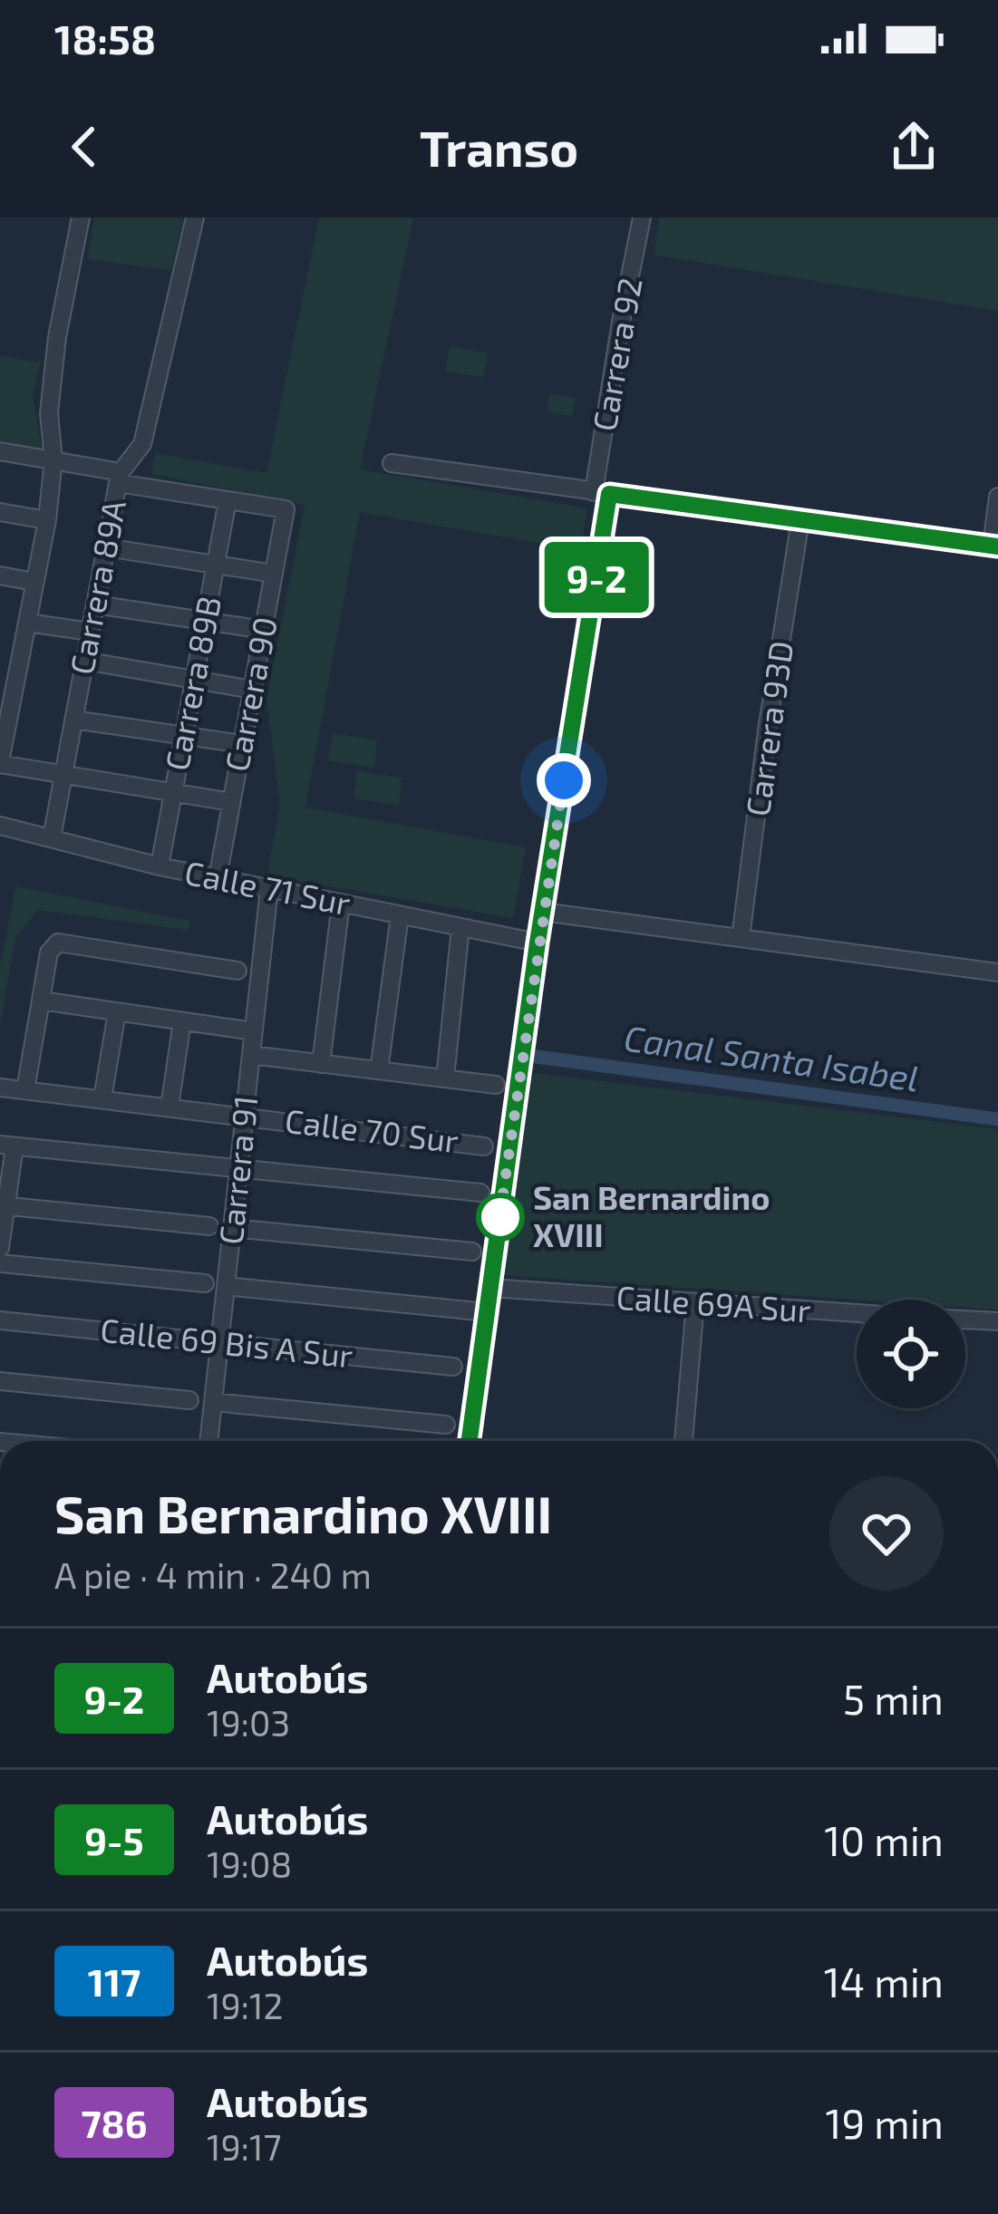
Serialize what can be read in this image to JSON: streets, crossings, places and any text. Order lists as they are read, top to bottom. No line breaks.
{"streets":{"street":["Carrera 92","Carrera 89A","Carrera 89B","Carrera 90","Carrera 93D","Calle 71 Sur","Calle 70 Sur","Carrera 91","Calle 69A Sur","Calle 69 Bis A Sur"]},"crossings":[["Carrera 92","Calle 71 Sur"],["Carrera 92","Calle 69A Sur"],["Carrera 89A","Calle 71 Sur"],["Carrera 89B","Carrera 90"],["Carrera 89B","Calle 71 Sur"],["Carrera 90","Calle 71 Sur"],["Calle 71 Sur","Carrera 91"],["Calle 70 Sur","Carrera 91"],["Carrera 91","Calle 69 Bis A Sur"]],"water":["Canal Santa Isabel"],"places":["San Bernardino XVIII"],"lines":["bus line 9-2"],"page":{"status":"18:58","header":"Transo","on_map":"9-2","heading":["San Bernardino XVIII","A pie · 4 min · 240 m"],"list":[{"mark":"9-2","name":"Autobús","note":"19:03","value":"5 min"},{"mark":"9-5","name":"Autobús","note":"19:08","value":"10 min"},{"mark":"117","name":"Autobús","note":"19:12","value":"14 min"},{"mark":"786","name":"Autobús","note":"19:17","value":"19 min"}]}}
